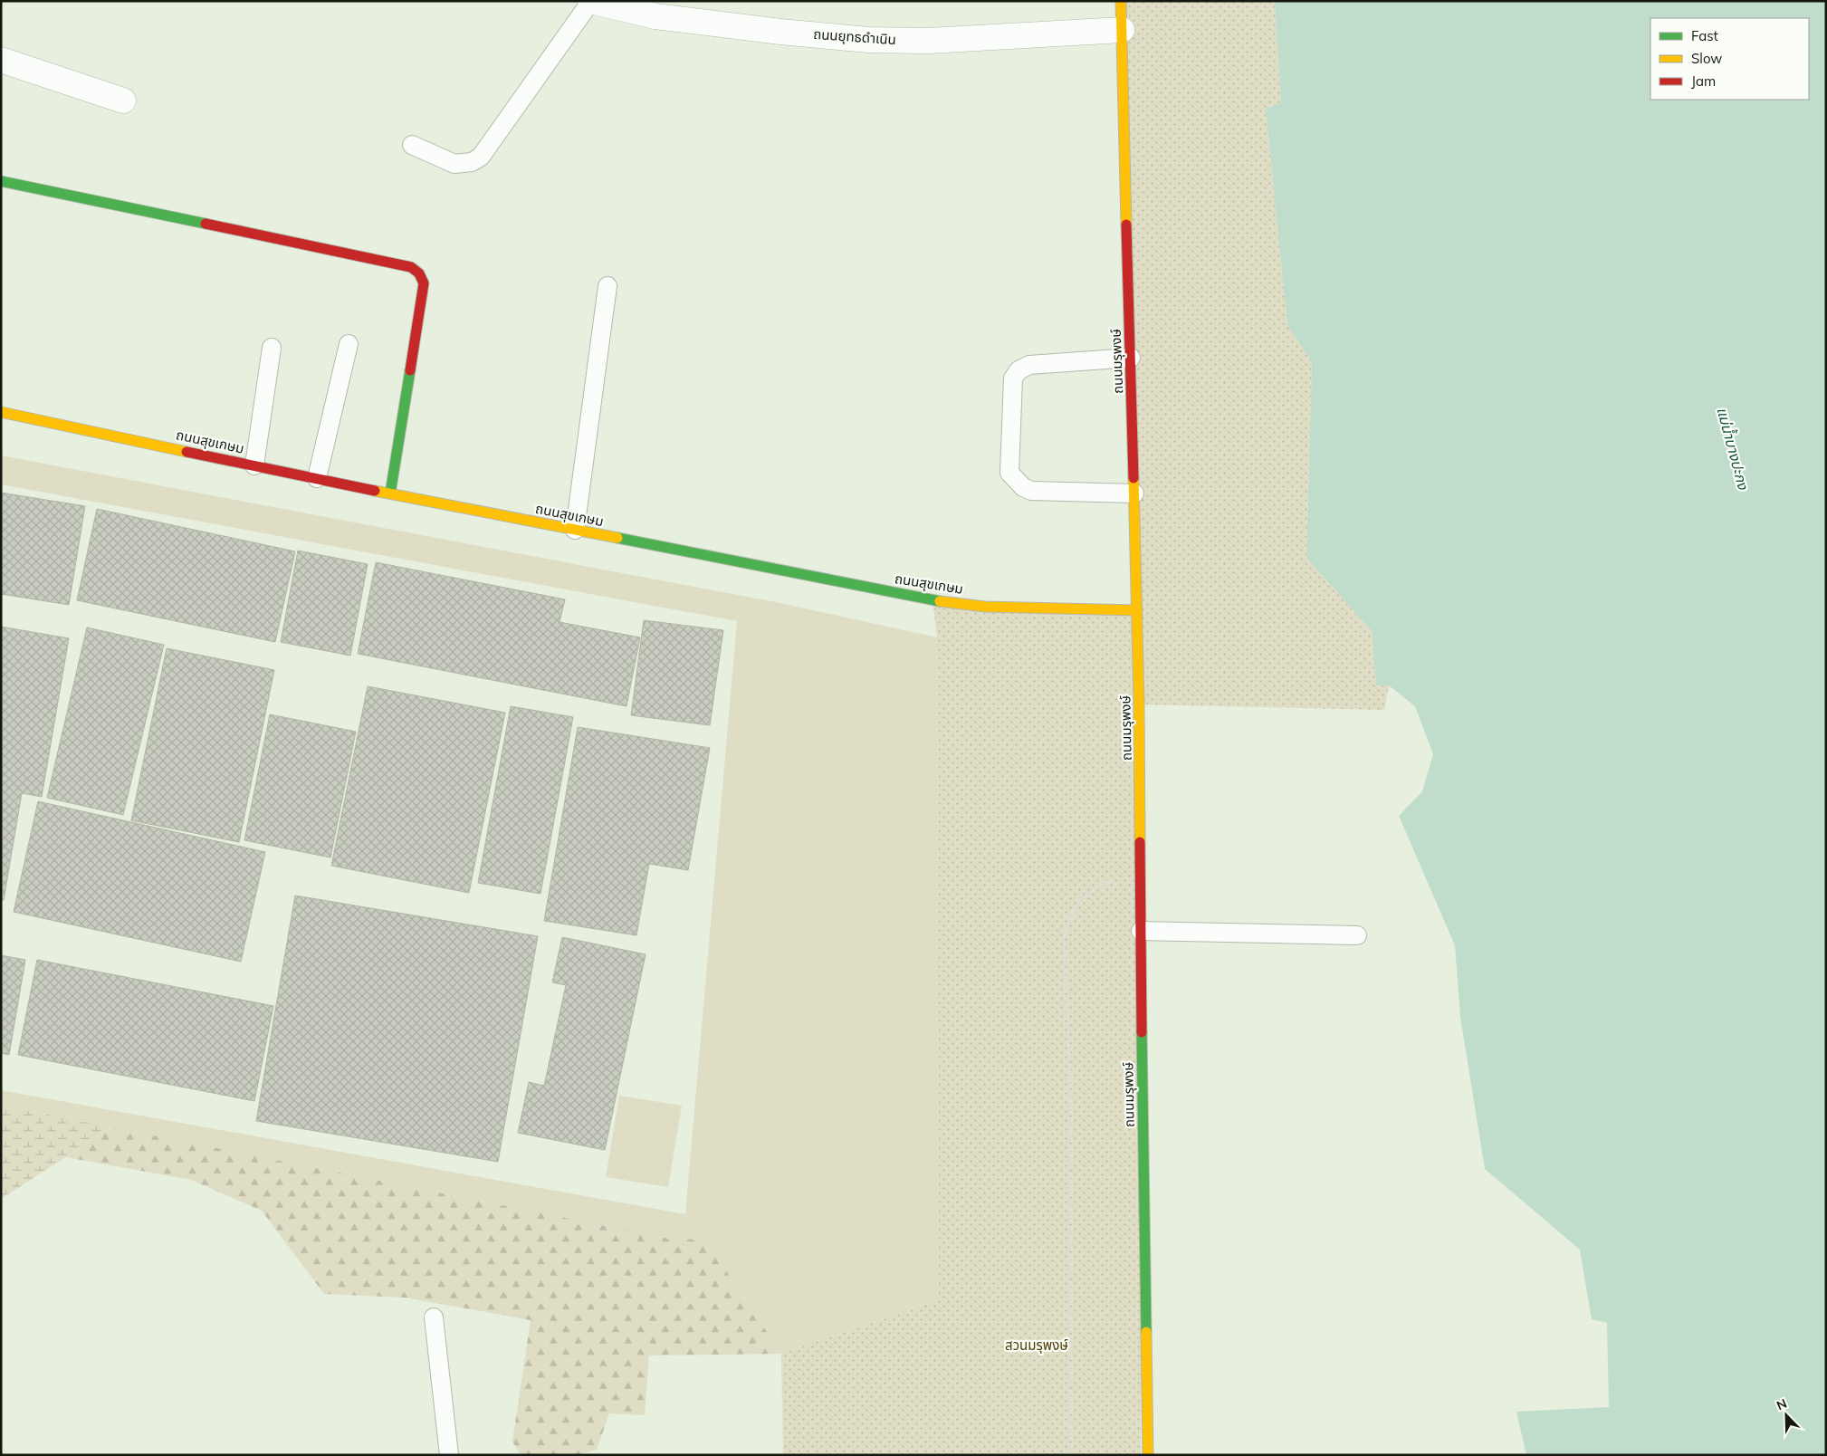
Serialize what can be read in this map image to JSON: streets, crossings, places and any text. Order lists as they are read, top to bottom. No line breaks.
{"streets":{"street":["ถนนยุทธดำเนิน","ถนนมรุพงษ์","ถนนสุขเกษม"]},"crossings":[["ถนนยุทธดำเนิน","ถนนมรุพงษ์"],["ถนนมรุพงษ์","ถนนสุขเกษม"]],"water":["แม่น้ำบางปะกง"],"parks":["สวนมรุพงษ์"],"legend":["Fast","Slow","Jam"],"north":"top left"}
